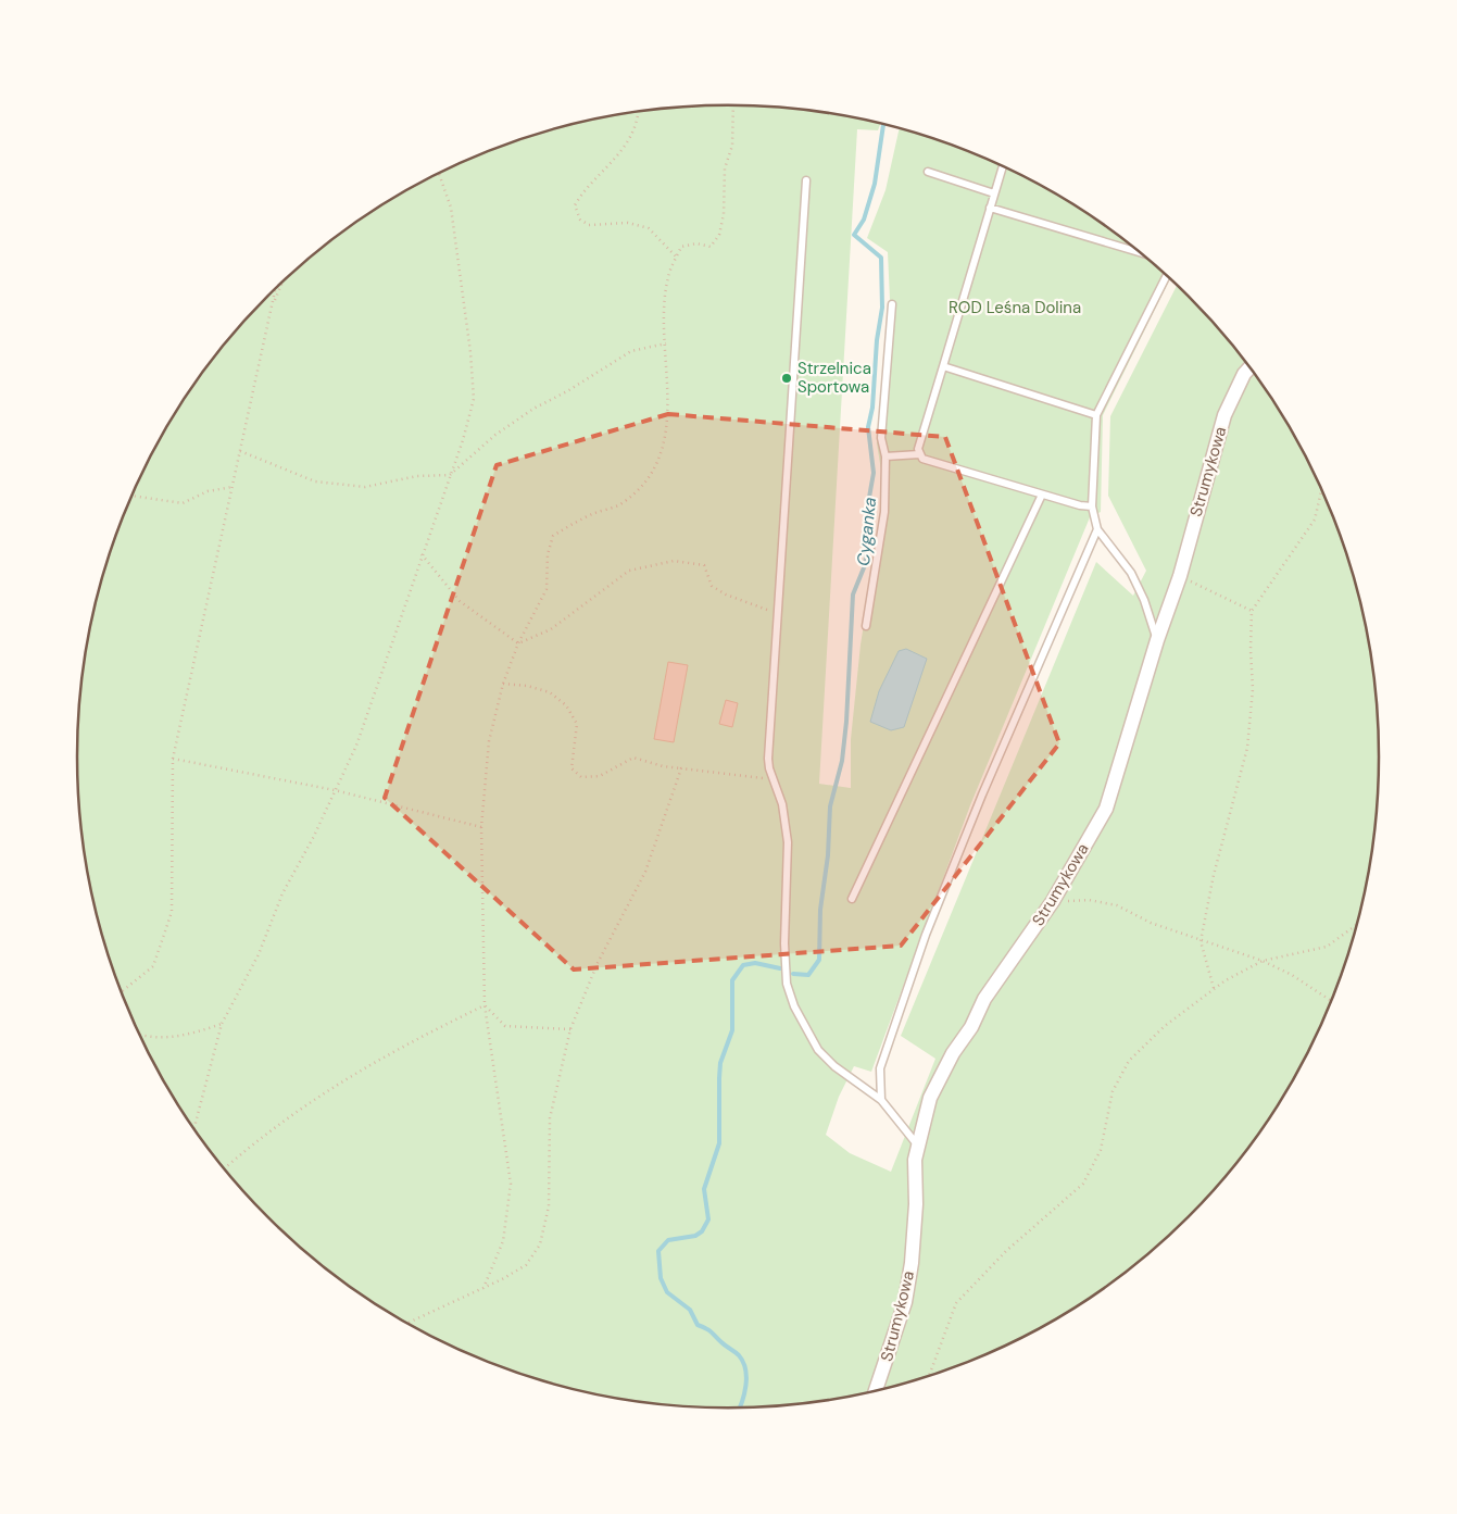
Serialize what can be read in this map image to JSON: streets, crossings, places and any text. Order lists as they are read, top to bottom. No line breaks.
{"streets":{"street":["Strumykowa"]},"water":["Cyganka"],"parks":["ROD Leśna Dolina"],"places":["Strzelnica Sportowa"]}
